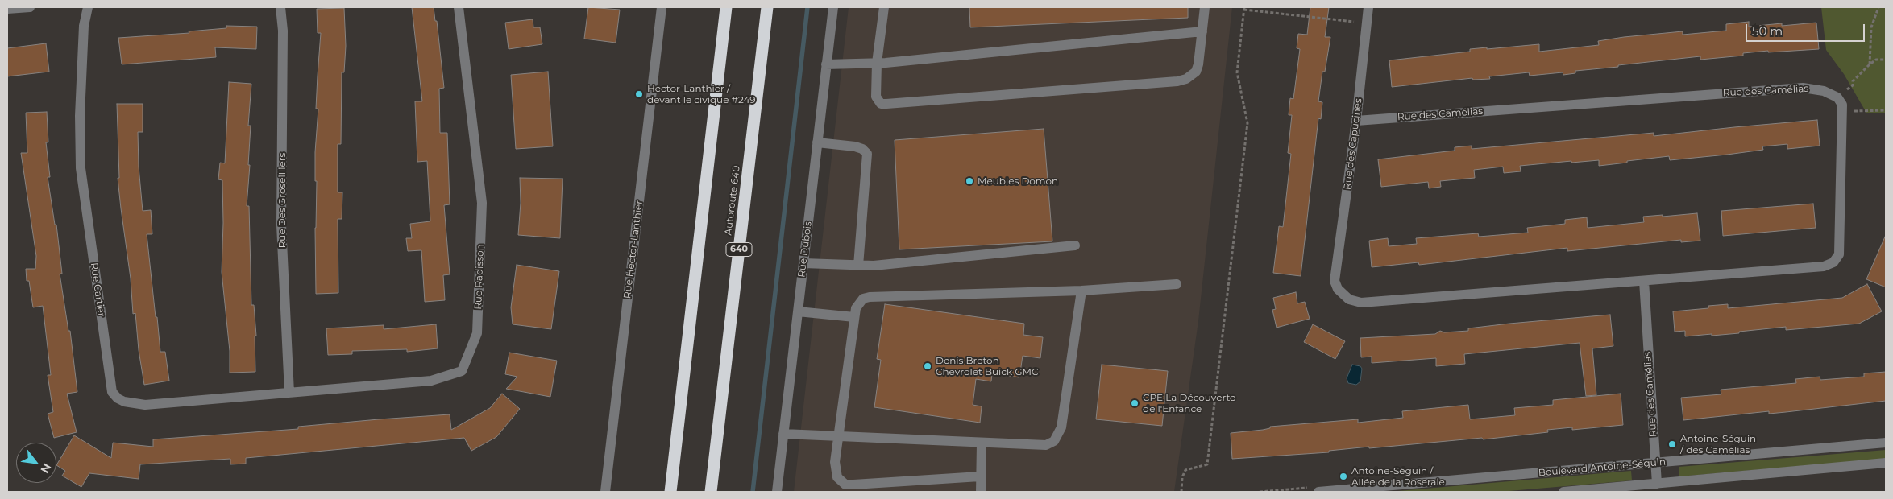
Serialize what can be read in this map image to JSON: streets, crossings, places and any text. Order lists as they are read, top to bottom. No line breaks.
{"streets":{"highway":["Autoroute 640","640"],"street":["Rue des Camélias","Rue des Capucines","Rue Des Groseilliers","Rue Hector-Lanthier","Rue Dubois","Rue Radisson","Rue Cartier","Boulevard Antoine-Séguin"]},"crossings":[["Rue des Camélias","Rue des Capucines"],["Rue des Camélias","Boulevard Antoine-Séguin"],["Rue Des Groseilliers","Rue Radisson"],["Rue Des Groseilliers","Rue Cartier"],["Rue Radisson","Rue Cartier"]],"places":["Hector-Lanthier / devant le civique #249","Meubles Domon","Denis Breton Chevrolet Buick GMC","CPE La Découverte de l'Enfance","Antoine-Séguin / des Camélias","Antoine-Séguin / Allée de la Roseraie"],"scale_bar":"50 m","north":"bottom right"}
